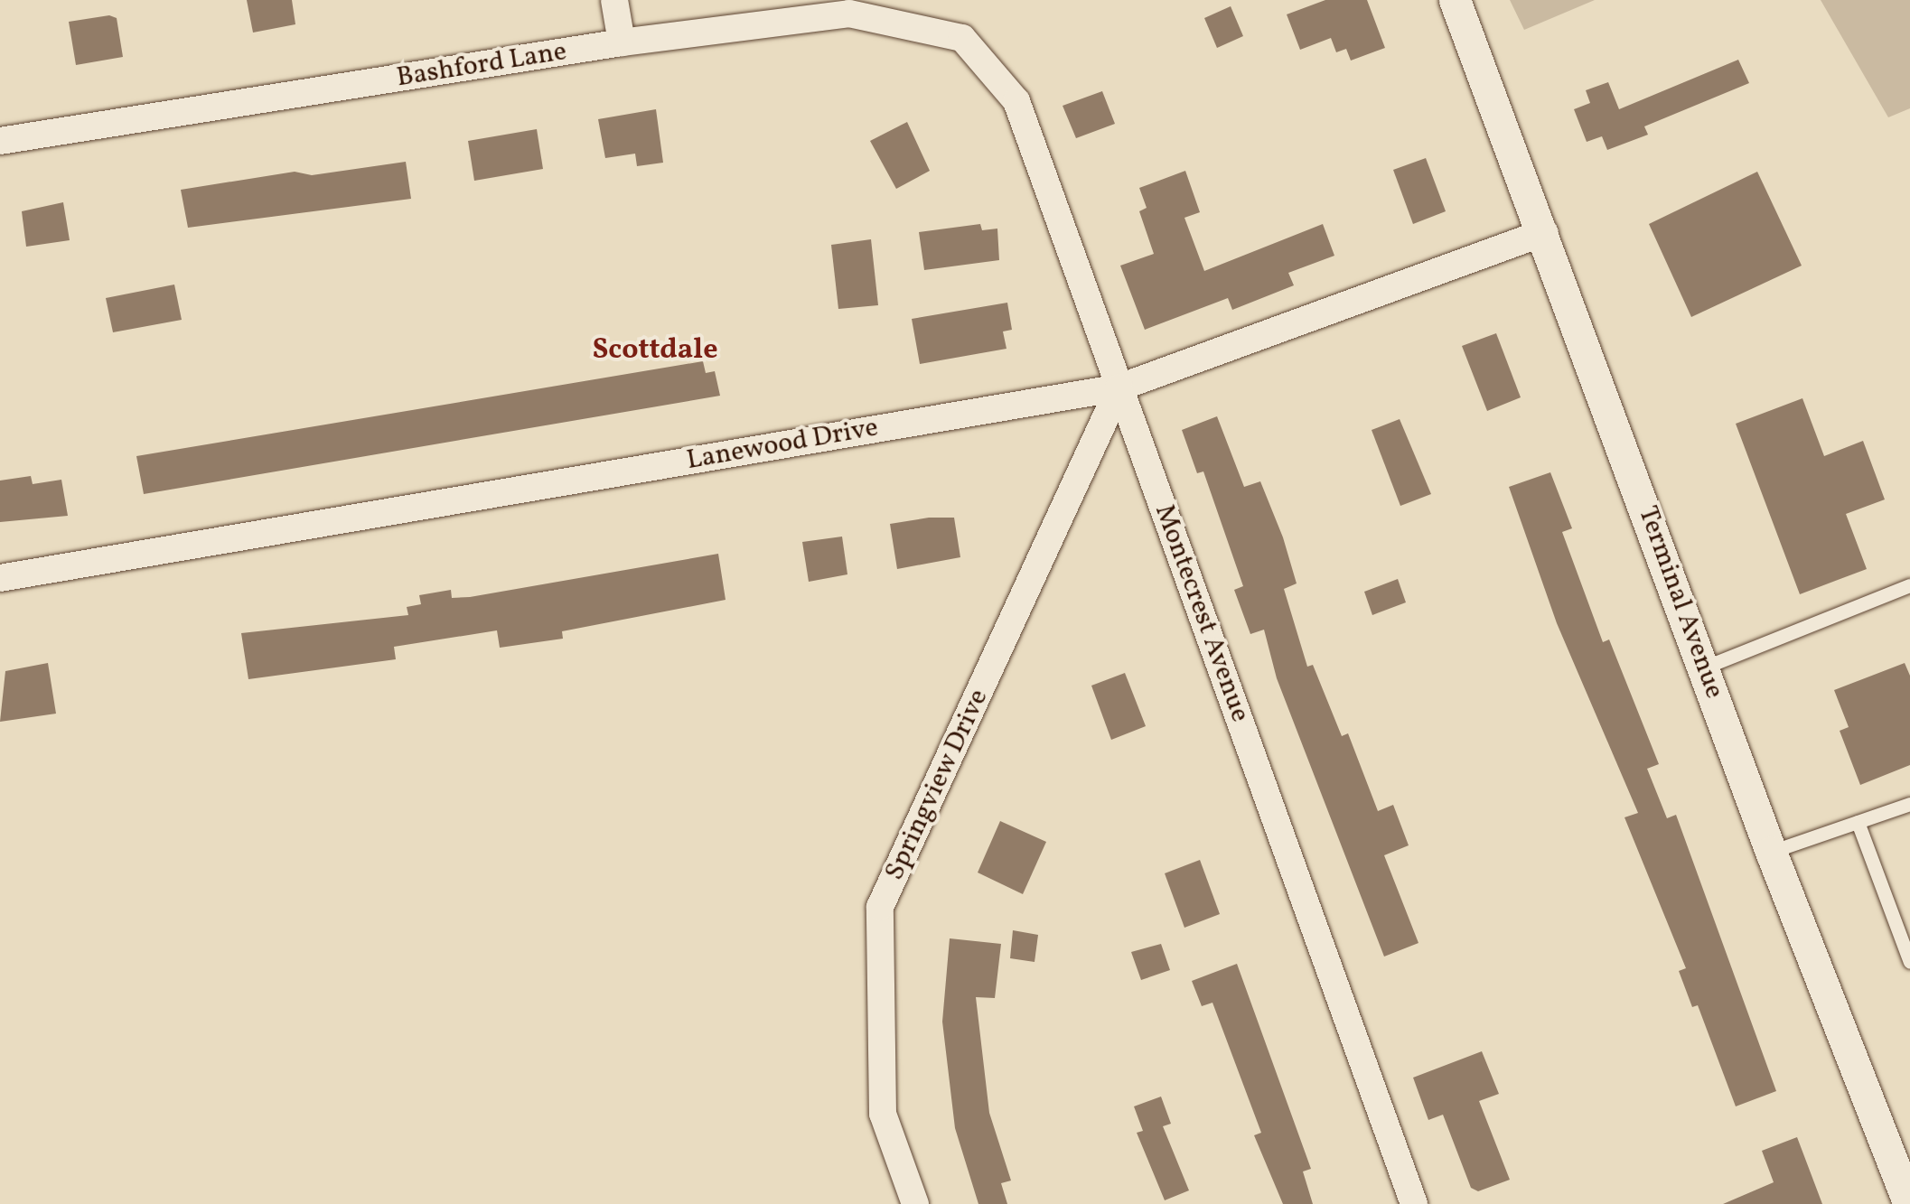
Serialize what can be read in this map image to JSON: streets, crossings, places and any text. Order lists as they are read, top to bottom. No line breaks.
{"streets":{"street":["Bashford Lane","Lanewood Drive","Terminal Avenue","Montecrest Avenue","Springview Drive"]},"crossings":[["Bashford Lane","Montecrest Avenue"],["Lanewood Drive","Terminal Avenue"],["Lanewood Drive","Montecrest Avenue"],["Lanewood Drive","Springview Drive"],["Montecrest Avenue","Springview Drive"]],"districts":["Scottdale"]}
